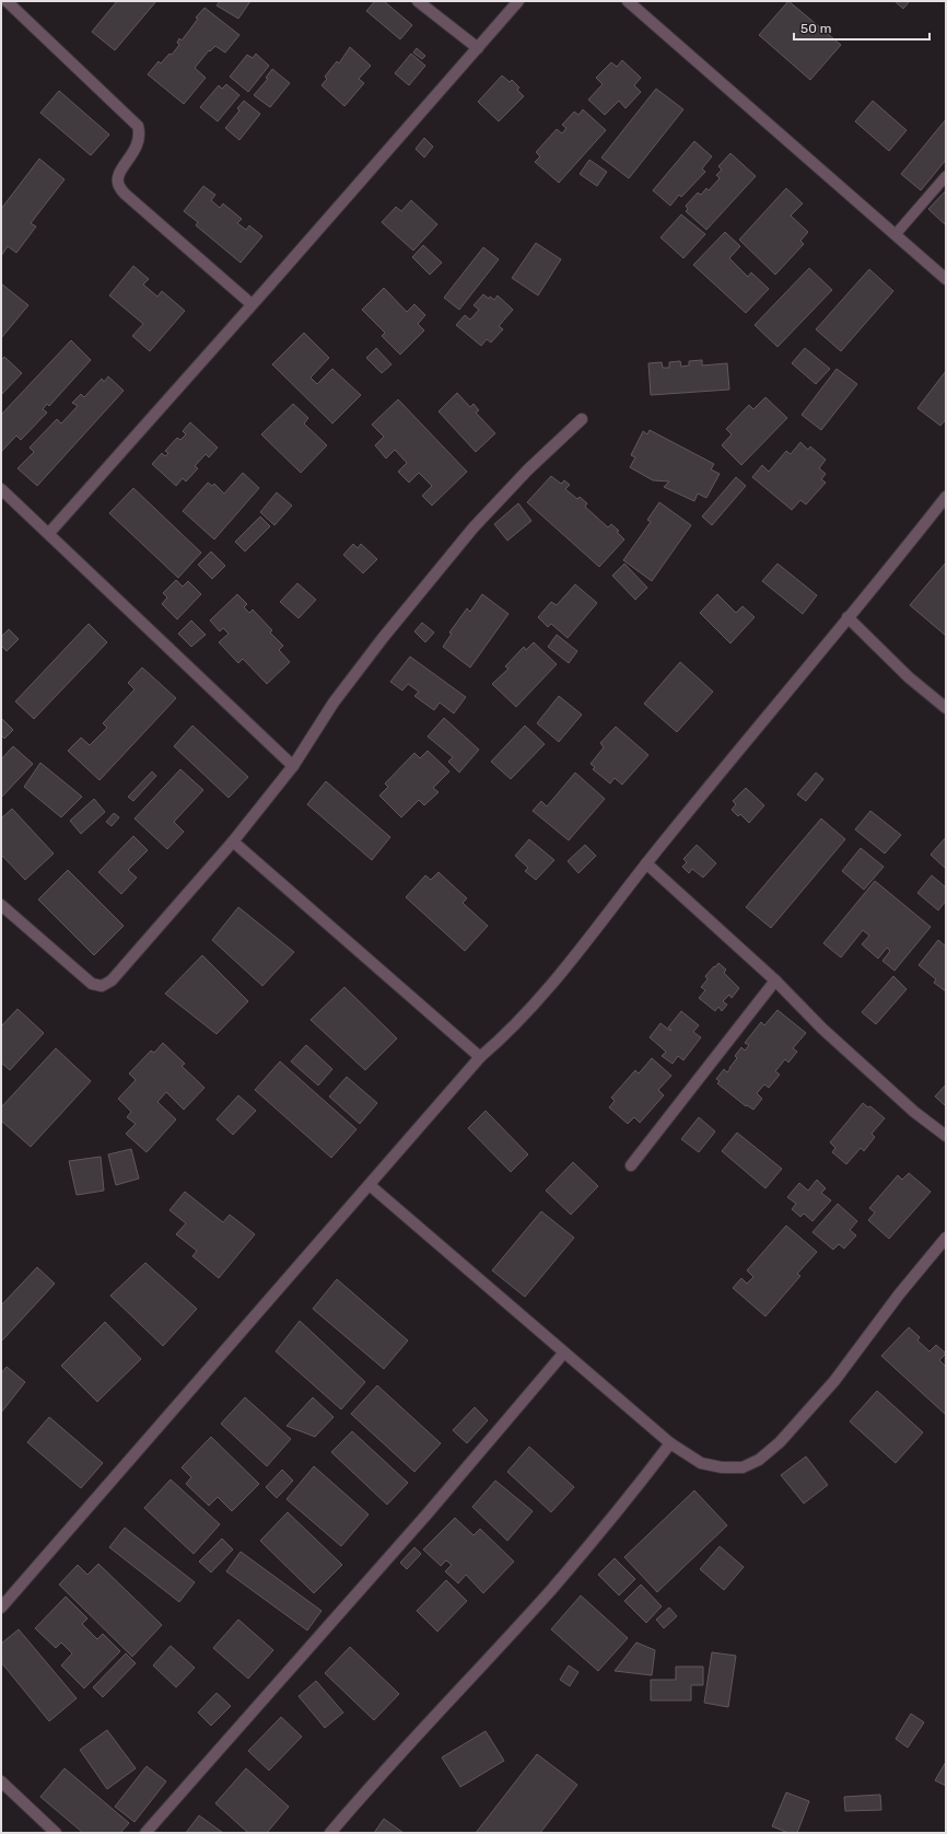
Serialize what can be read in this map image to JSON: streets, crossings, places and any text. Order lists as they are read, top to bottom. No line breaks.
{"scale_bar":"50 m"}
